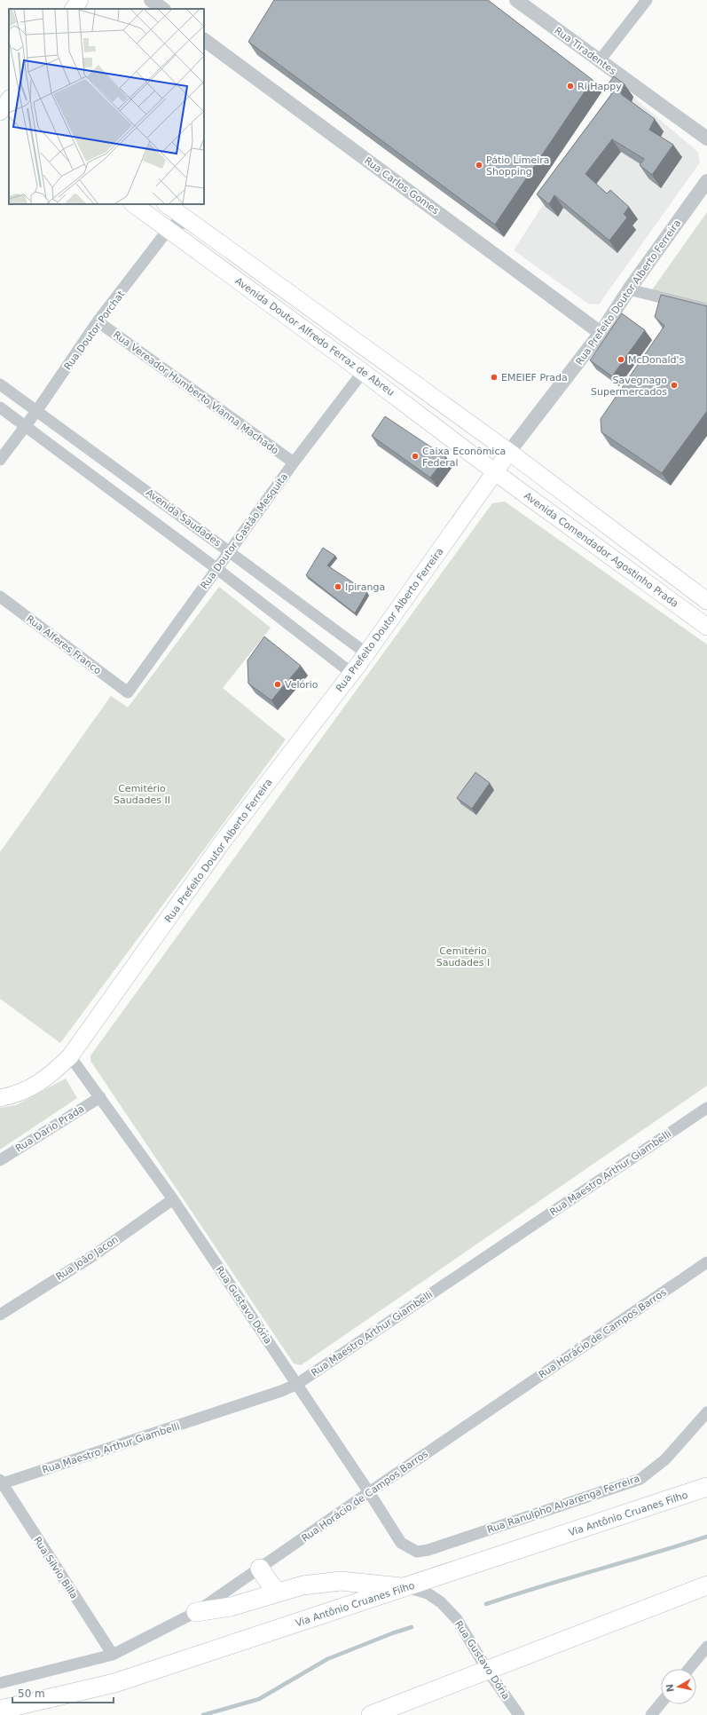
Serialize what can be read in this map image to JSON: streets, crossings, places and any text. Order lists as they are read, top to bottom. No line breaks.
{"streets":{"main road":["Rua Prefeito Doutor Alberto Ferreira","Avenida Doutor Alfredo Ferraz de Abreu","Avenida Comendador Agostinho Prada","Via Antônio Cruanes Filho"],"street":["Rua Tiradentes","Rua Carlos Gomes","Rua Doutor Porchat","Rua Vereador Humberto Vianna Machado","Avenida Saudades","Rua Doutor Gastão Mesquita","Rua Alferes Franco","Rua Dario Prada","Rua Maestro Arthur Giambelli","Rua João Jacon","Rua Gustavo Dória","Rua Horácio de Campos Barros","Rua Ranulpho Alvarenga Ferreira","Rua Silvio Billa"]},"crossings":[["Rua Carlos Gomes","Rua Prefeito Doutor Alberto Ferreira"],["Rua Prefeito Doutor Alberto Ferreira","Avenida Doutor Alfredo Ferraz de Abreu"],["Rua Prefeito Doutor Alberto Ferreira","Avenida Saudades"],["Rua Prefeito Doutor Alberto Ferreira","Avenida Comendador Agostinho Prada"],["Rua Prefeito Doutor Alberto Ferreira","Rua Gustavo Dória"],["Rua Doutor Porchat","Avenida Doutor Alfredo Ferraz de Abreu"],["Rua Doutor Porchat","Rua Vereador Humberto Vianna Machado"],["Rua Doutor Porchat","Avenida Saudades"],["Avenida Doutor Alfredo Ferraz de Abreu","Rua Doutor Gastão Mesquita"],["Avenida Doutor Alfredo Ferraz de Abreu","Avenida Comendador Agostinho Prada"],["Rua Vereador Humberto Vianna Machado","Rua Doutor Gastão Mesquita"],["Avenida Saudades","Rua Doutor Gastão Mesquita"],["Rua Doutor Gastão Mesquita","Rua Alferes Franco"],["Rua Dario Prada","Rua Gustavo Dória"],["Rua Maestro Arthur Giambelli","Rua Gustavo Dória"],["Rua Maestro Arthur Giambelli","Rua Silvio Billa"],["Rua João Jacon","Rua Gustavo Dória"],["Rua Gustavo Dória","Rua Horácio de Campos Barros"],["Rua Gustavo Dória","Rua Ranulpho Alvarenga Ferreira"],["Rua Gustavo Dória","Via Antônio Cruanes Filho"],["Rua Horácio de Campos Barros","Rua Silvio Billa"]],"parks":["Cemitério Saudades II","Cemitério Saudades I"],"places":["Ri Happy","Pátio Limeira Shopping","McDonald's","EMEIEF Prada","Savegnago Supermercados","Caixa Econômica Federal","Ipiranga","Velório"],"scale_bar":"50 m","north":"left"}
